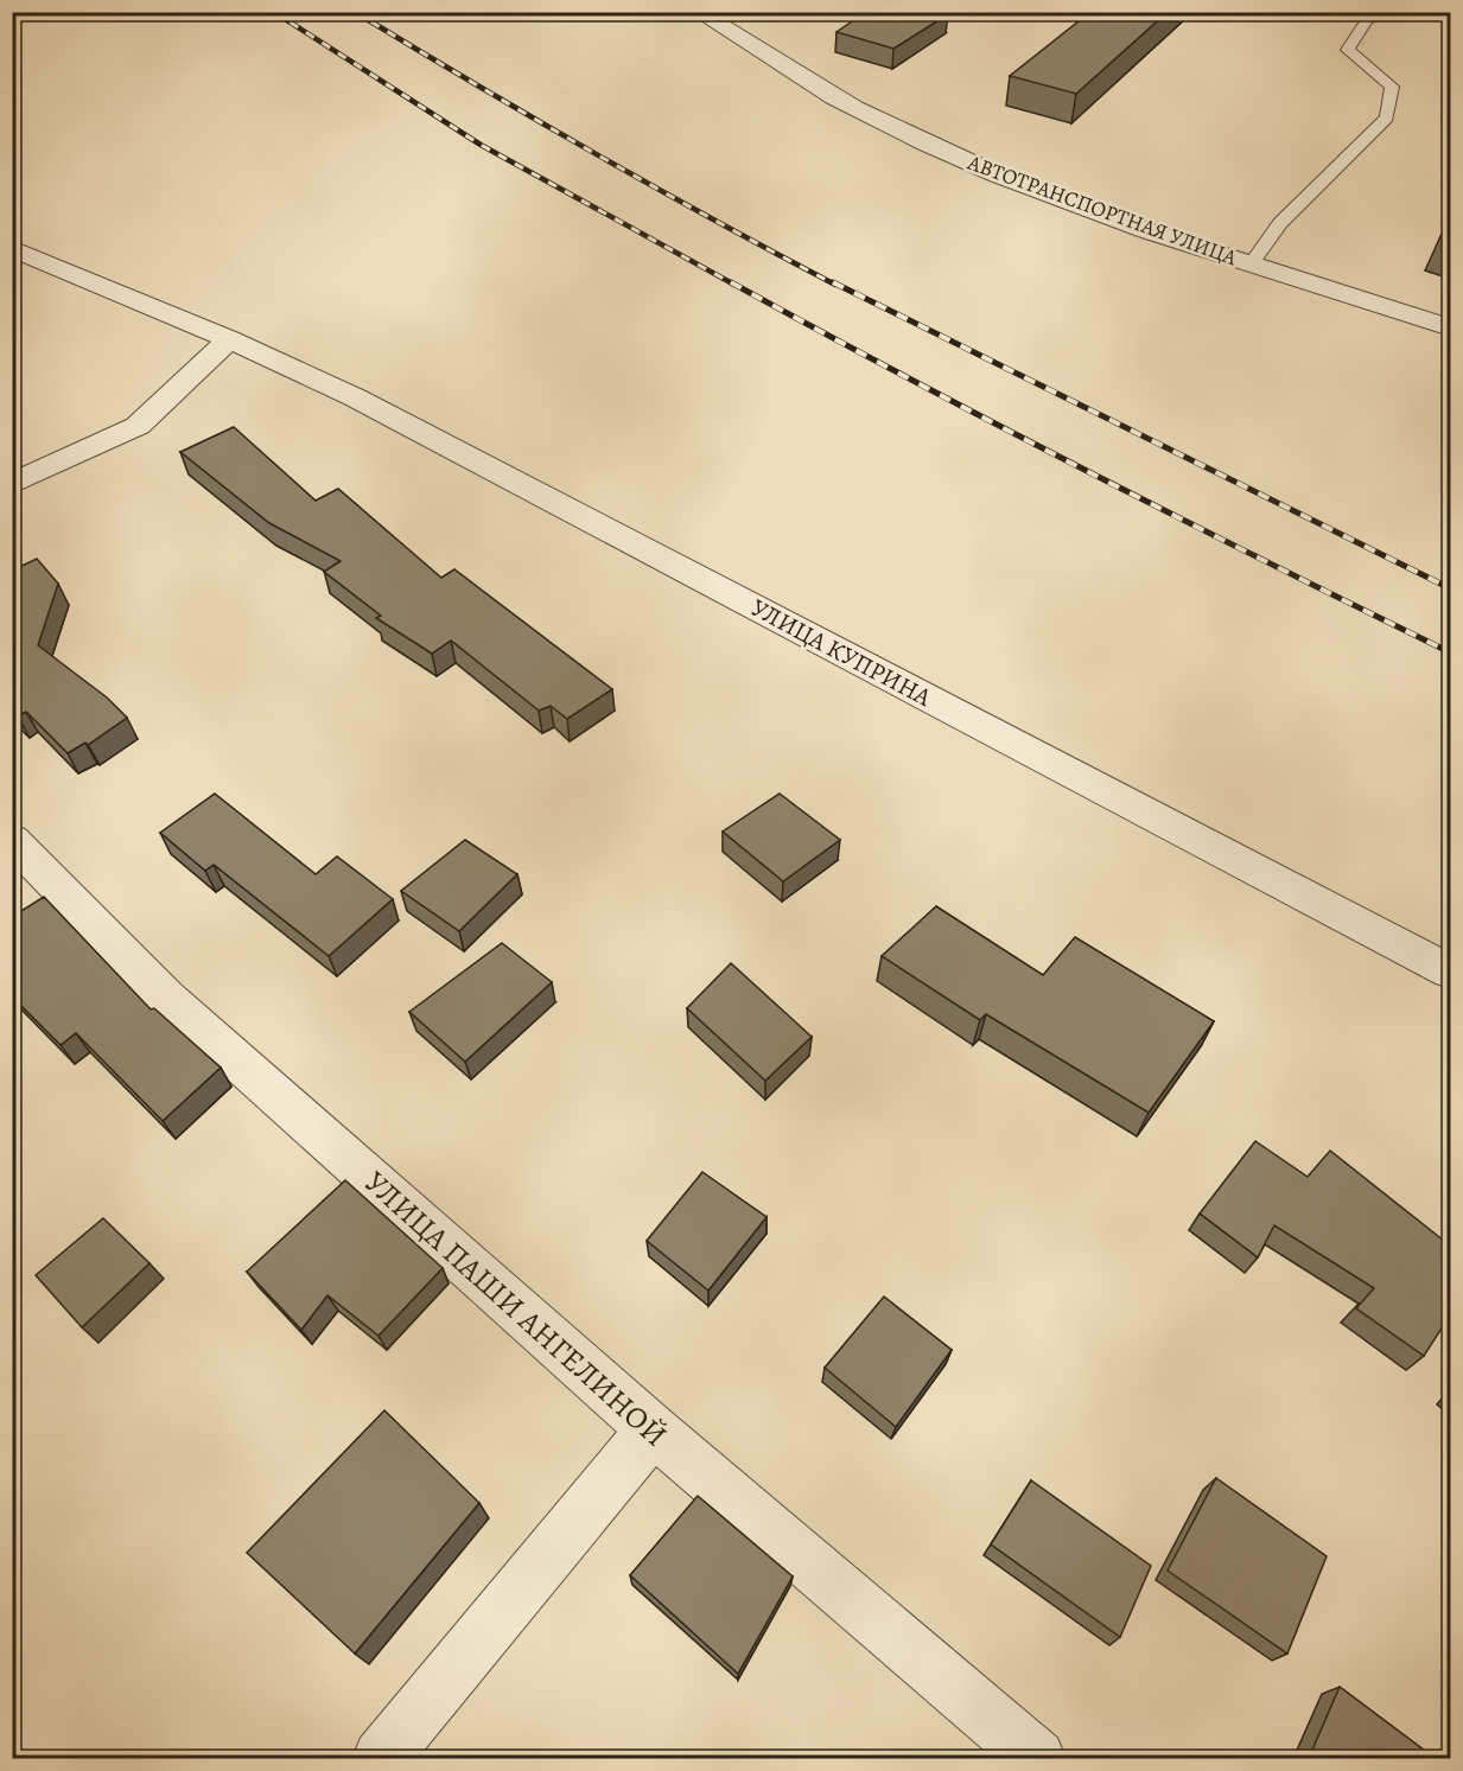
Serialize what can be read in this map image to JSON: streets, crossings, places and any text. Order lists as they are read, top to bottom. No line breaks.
{"streets":{"street":["АВТОТРАНСПОРТНАЯ УЛИЦА","УЛИЦА КУПРИНА","УЛИЦА ПАШИ АНГЕЛИНОЙ"]}}
